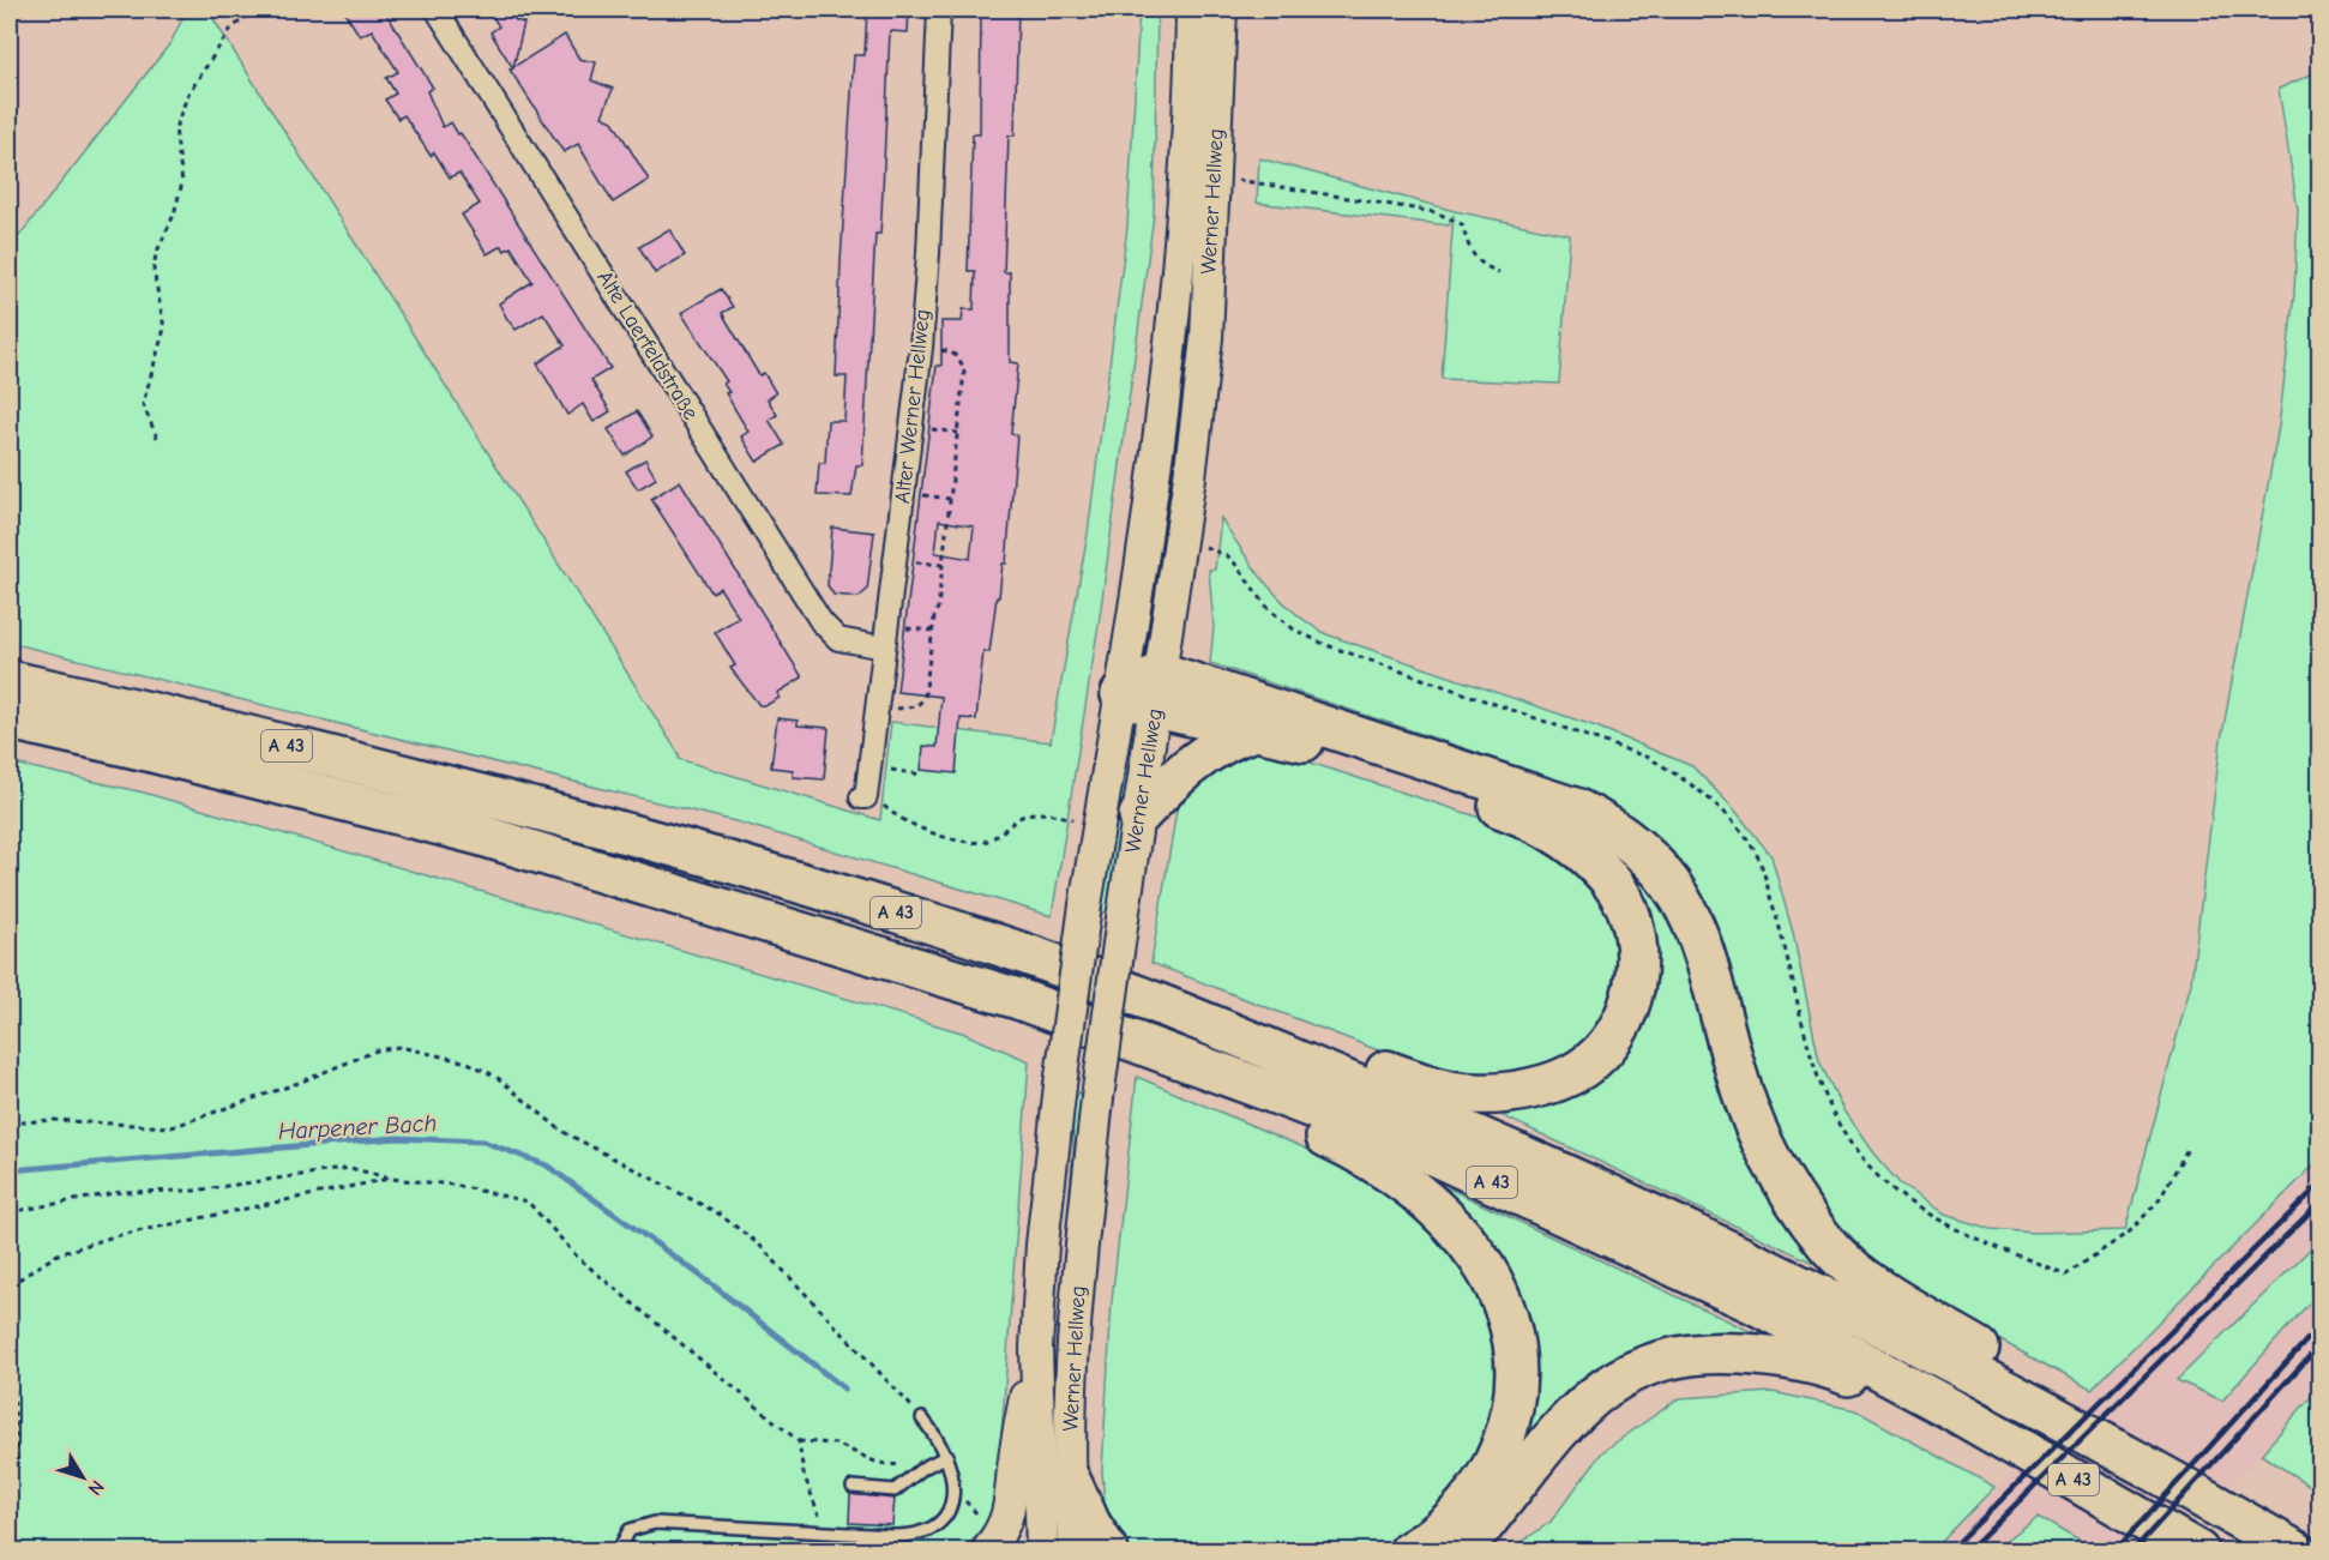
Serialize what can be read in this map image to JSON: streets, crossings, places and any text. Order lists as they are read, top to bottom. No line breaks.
{"streets":{"highway":["A 43"],"main road":["Werner Hellweg"],"street":["Alte Laerfeldstraße","Alter Werner Hellweg"]},"crossings":[["Alte Laerfeldstraße","Alter Werner Hellweg"]],"water":["Harpener Bach"],"north":"bottom right"}
